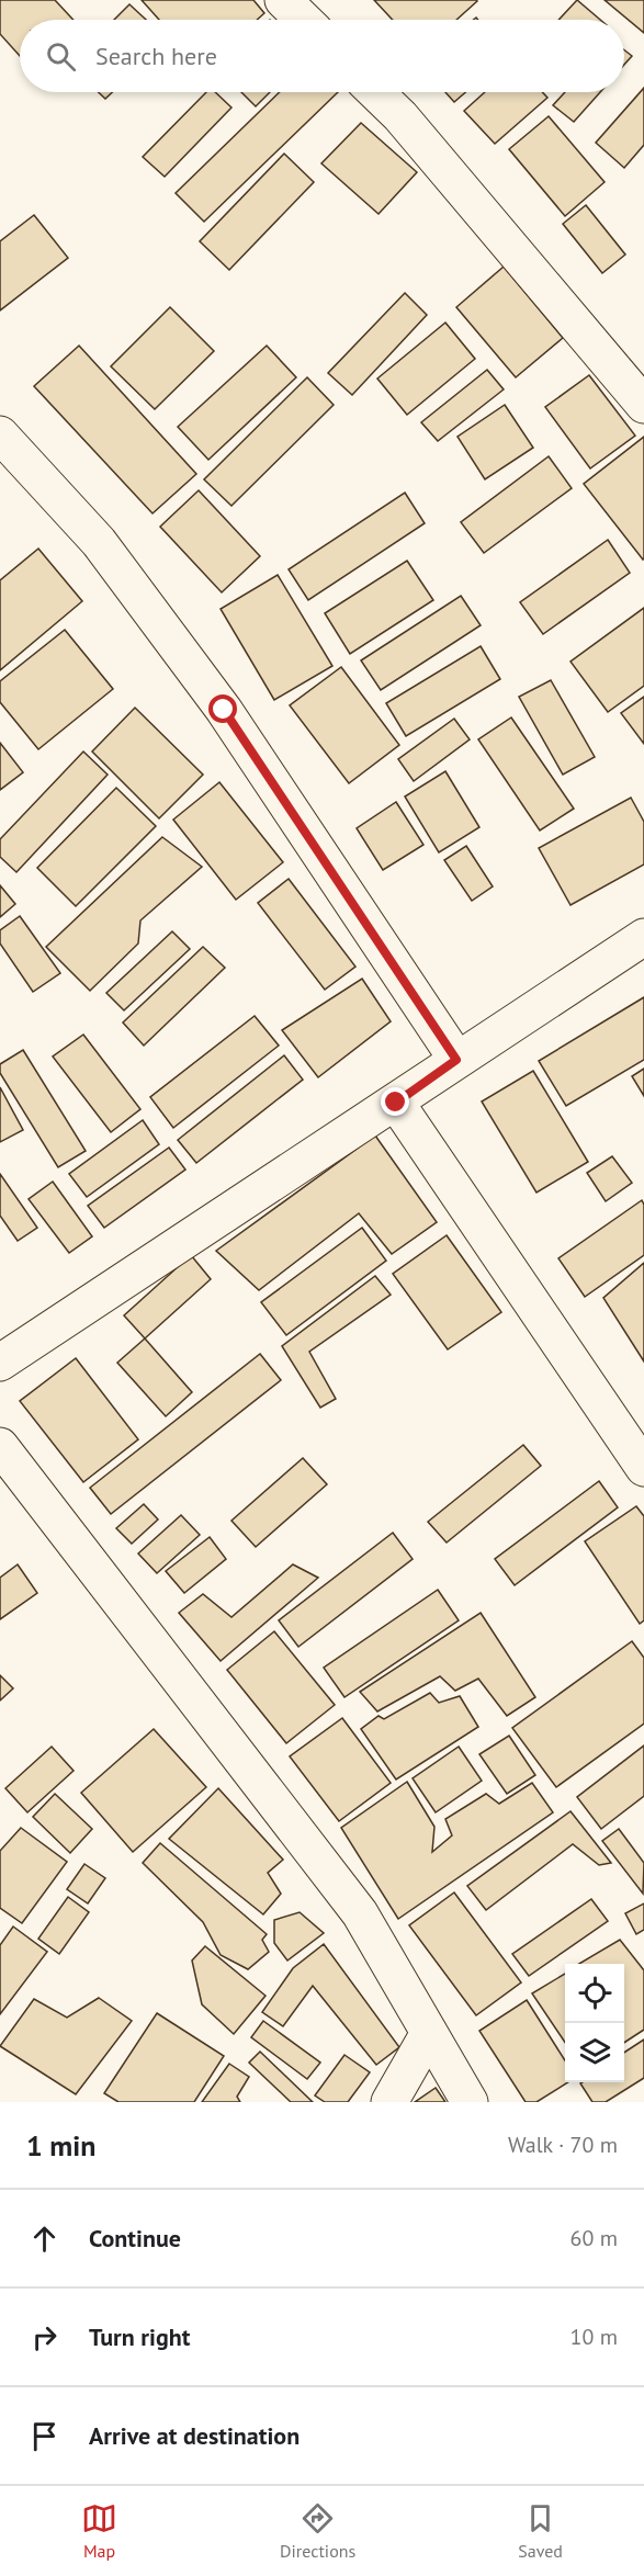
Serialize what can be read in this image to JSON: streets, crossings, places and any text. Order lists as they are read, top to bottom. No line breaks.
{"page":{"search":"Search here","heading":["1 min","Walk · 70 m"],"list":[["Continue","60 m"],["Turn right","10 m"],"Arrive at destination"],"nav":["Map","Directions","Saved"]}}
